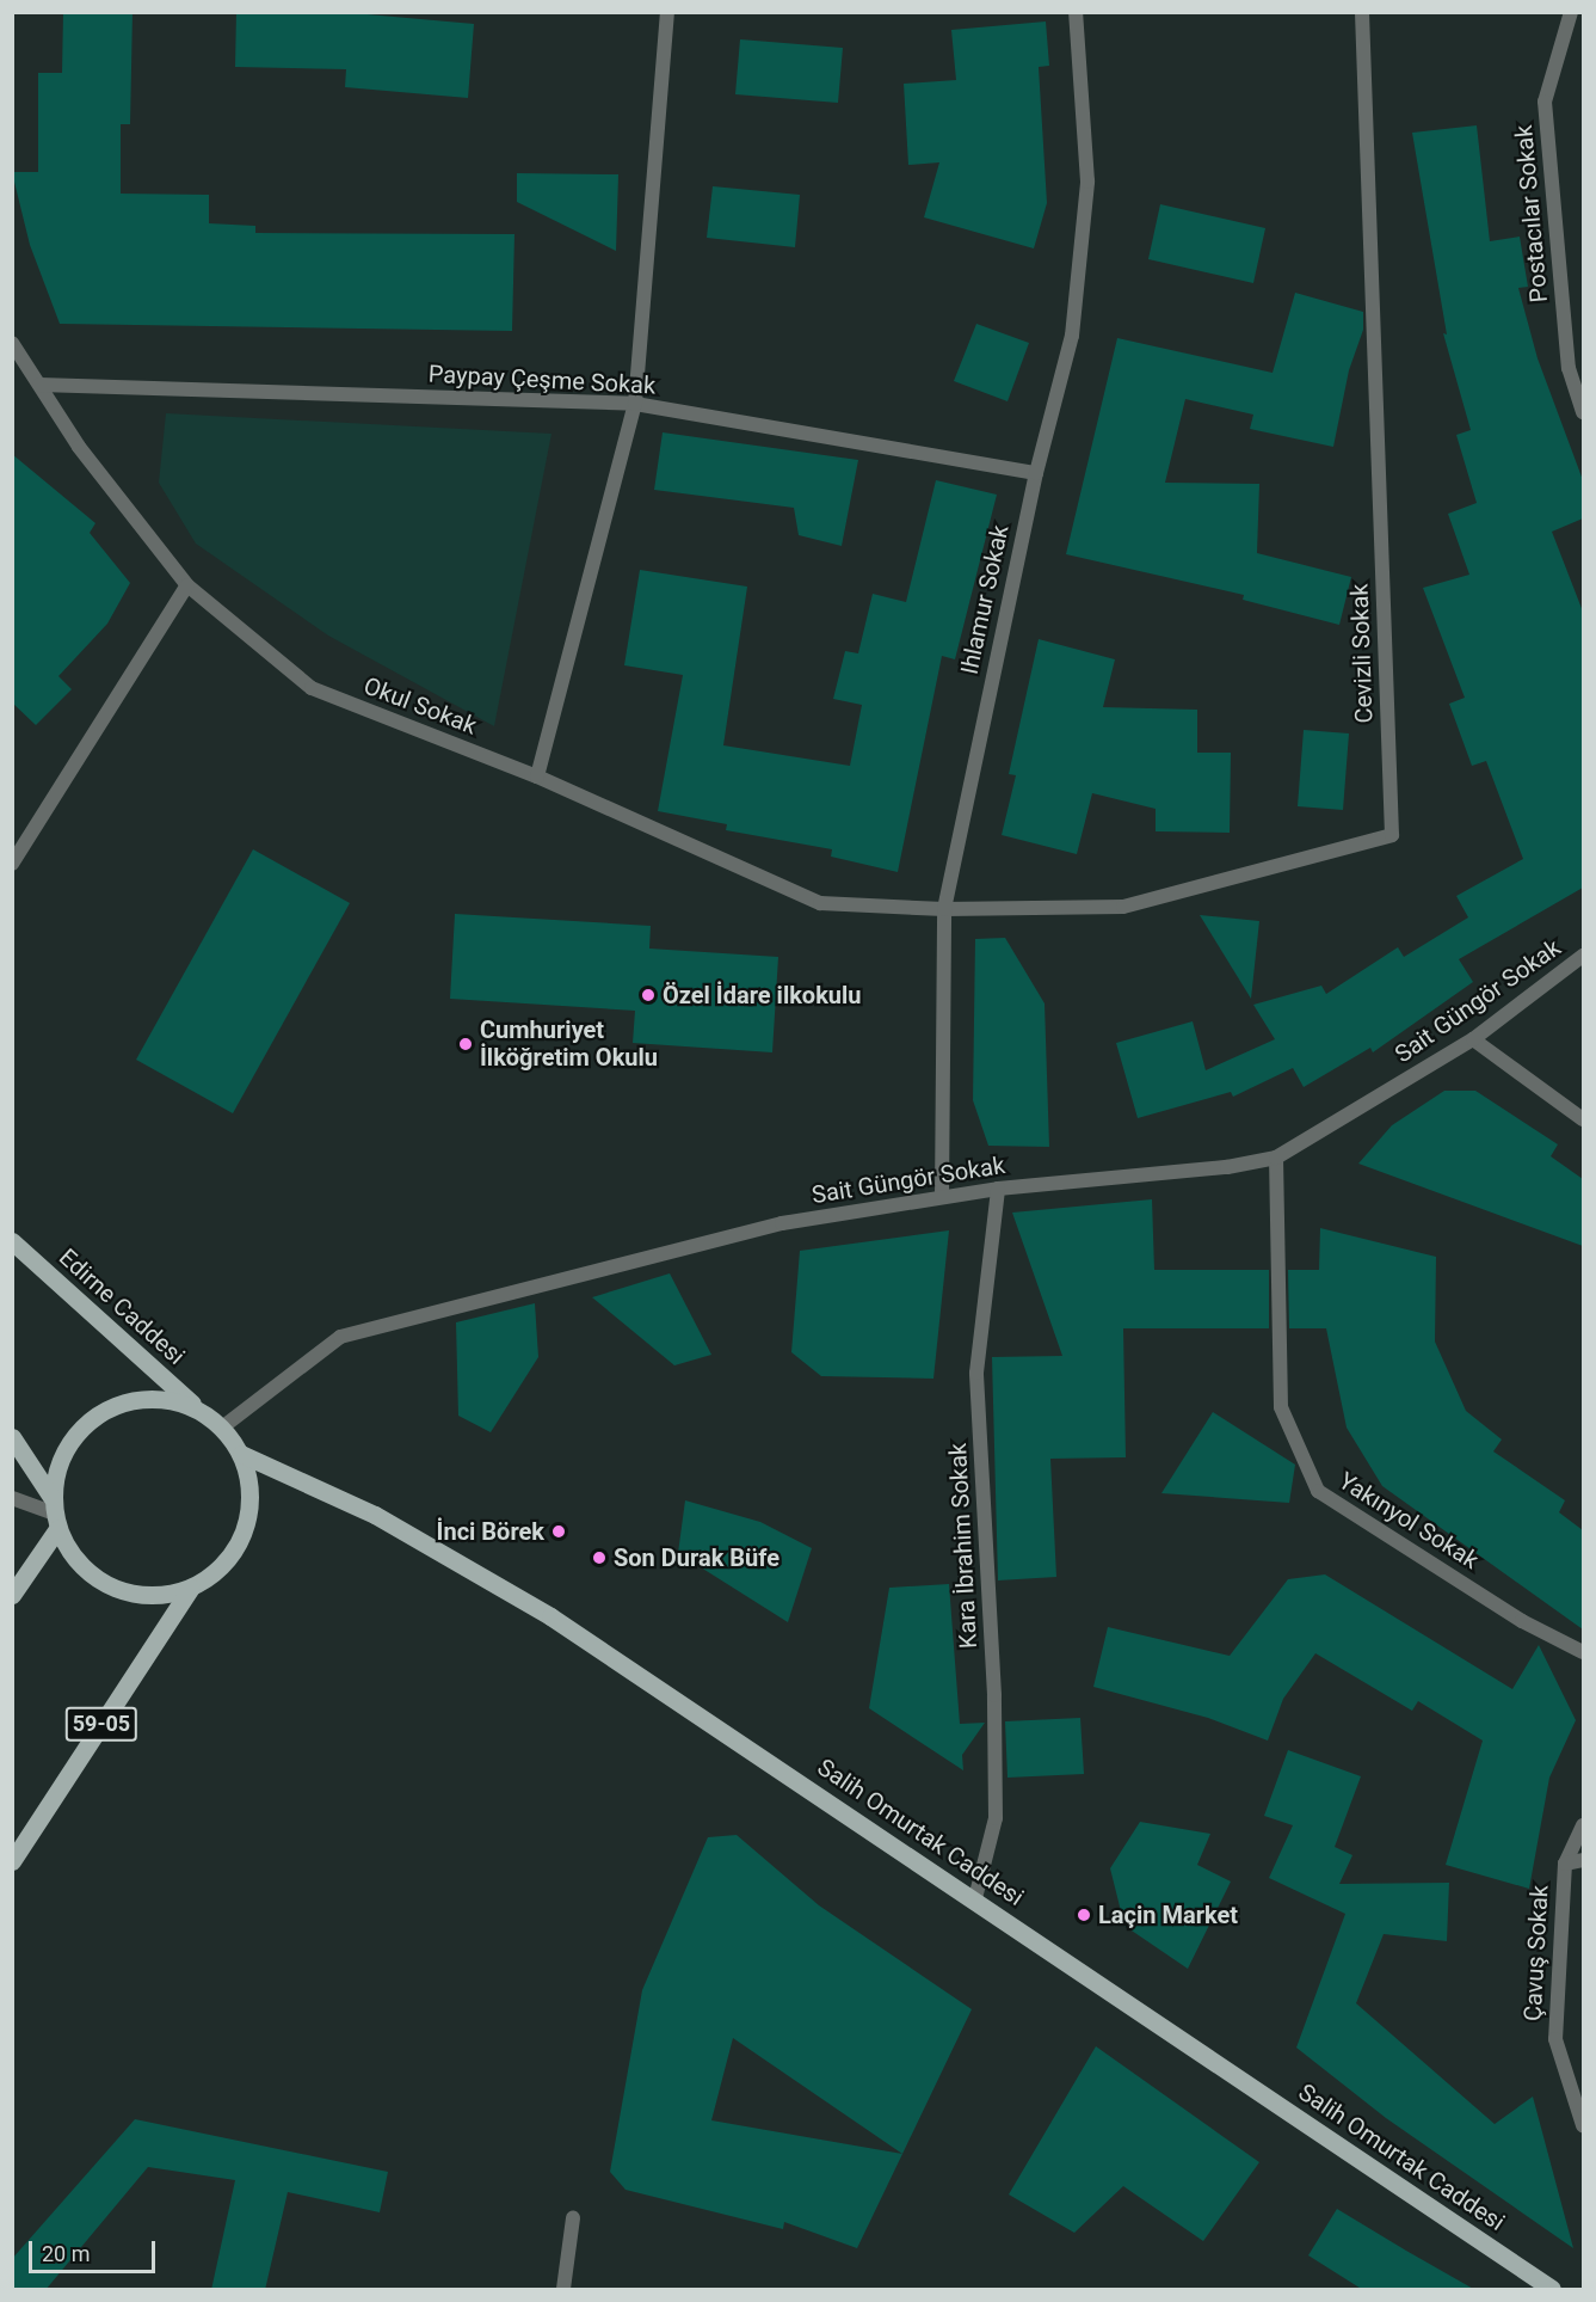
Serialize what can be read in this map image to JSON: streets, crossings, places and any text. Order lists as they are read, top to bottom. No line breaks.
{"streets":{"main road":["Edirne Caddesi","59-05","Salih Omurtak Caddesi"],"street":["Postacılar Sokak","Paypay Çeşme Sokak","Ihlamur Sokak","Cevizli Sokak","Okul Sokak","Sait Güngör Sokak","Yakınyol Sokak","Kara İbrahim Sokak","Çavuş Sokak"]},"crossings":[["Paypay Çeşme Sokak","Ihlamur Sokak"],["Paypay Çeşme Sokak","Okul Sokak"],["Ihlamur Sokak","Cevizli Sokak"],["Ihlamur Sokak","Okul Sokak"],["Ihlamur Sokak","Sait Güngör Sokak"],["Cevizli Sokak","Okul Sokak"],["Sait Güngör Sokak","Edirne Caddesi"],["Sait Güngör Sokak","Yakınyol Sokak"],["Sait Güngör Sokak","Kara İbrahim Sokak"],["Sait Güngör Sokak","59-05"],["Sait Güngör Sokak","Salih Omurtak Caddesi"],["Edirne Caddesi","59-05"],["Edirne Caddesi","Salih Omurtak Caddesi"],["Kara İbrahim Sokak","Salih Omurtak Caddesi"],["59-05","Salih Omurtak Caddesi"]],"places":["Özel İdare ilkokulu","Cumhuriyet İlköğretim Okulu","İnci Börek","Son Durak Büfe","Laçin Market"],"scale_bar":"20 m"}
